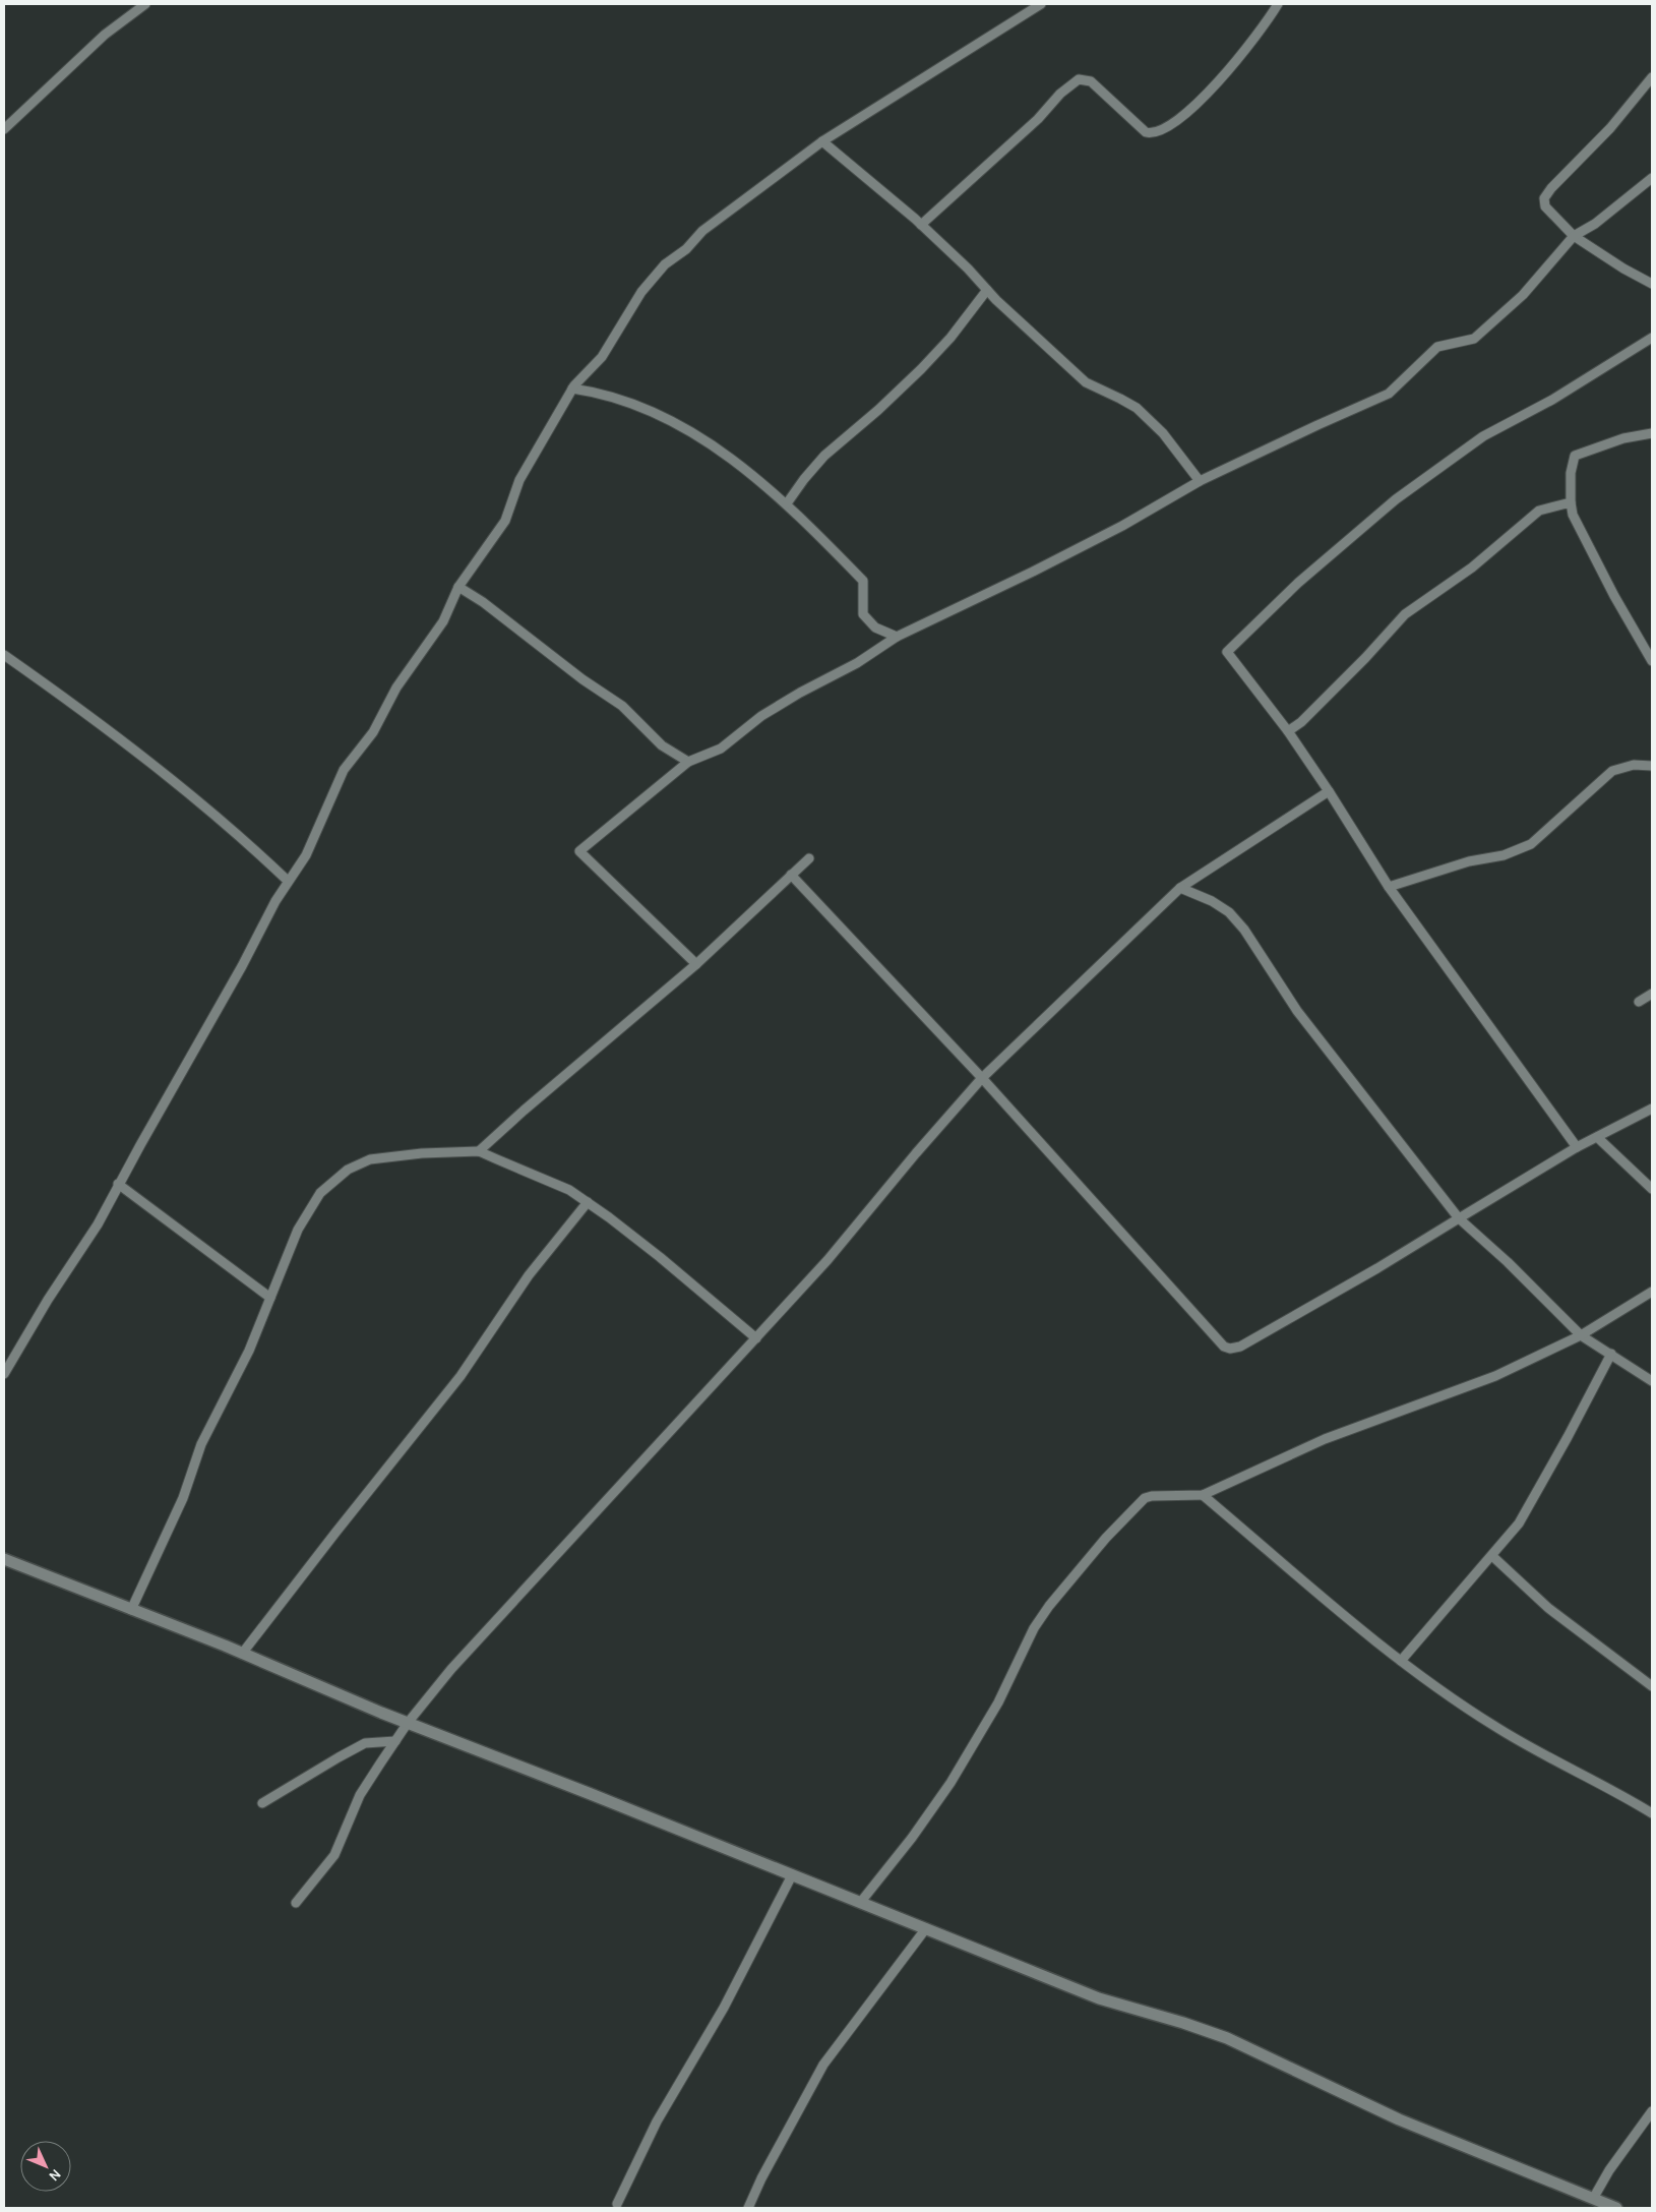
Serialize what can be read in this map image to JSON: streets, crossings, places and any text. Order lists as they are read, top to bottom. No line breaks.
{"north":"bottom right"}
